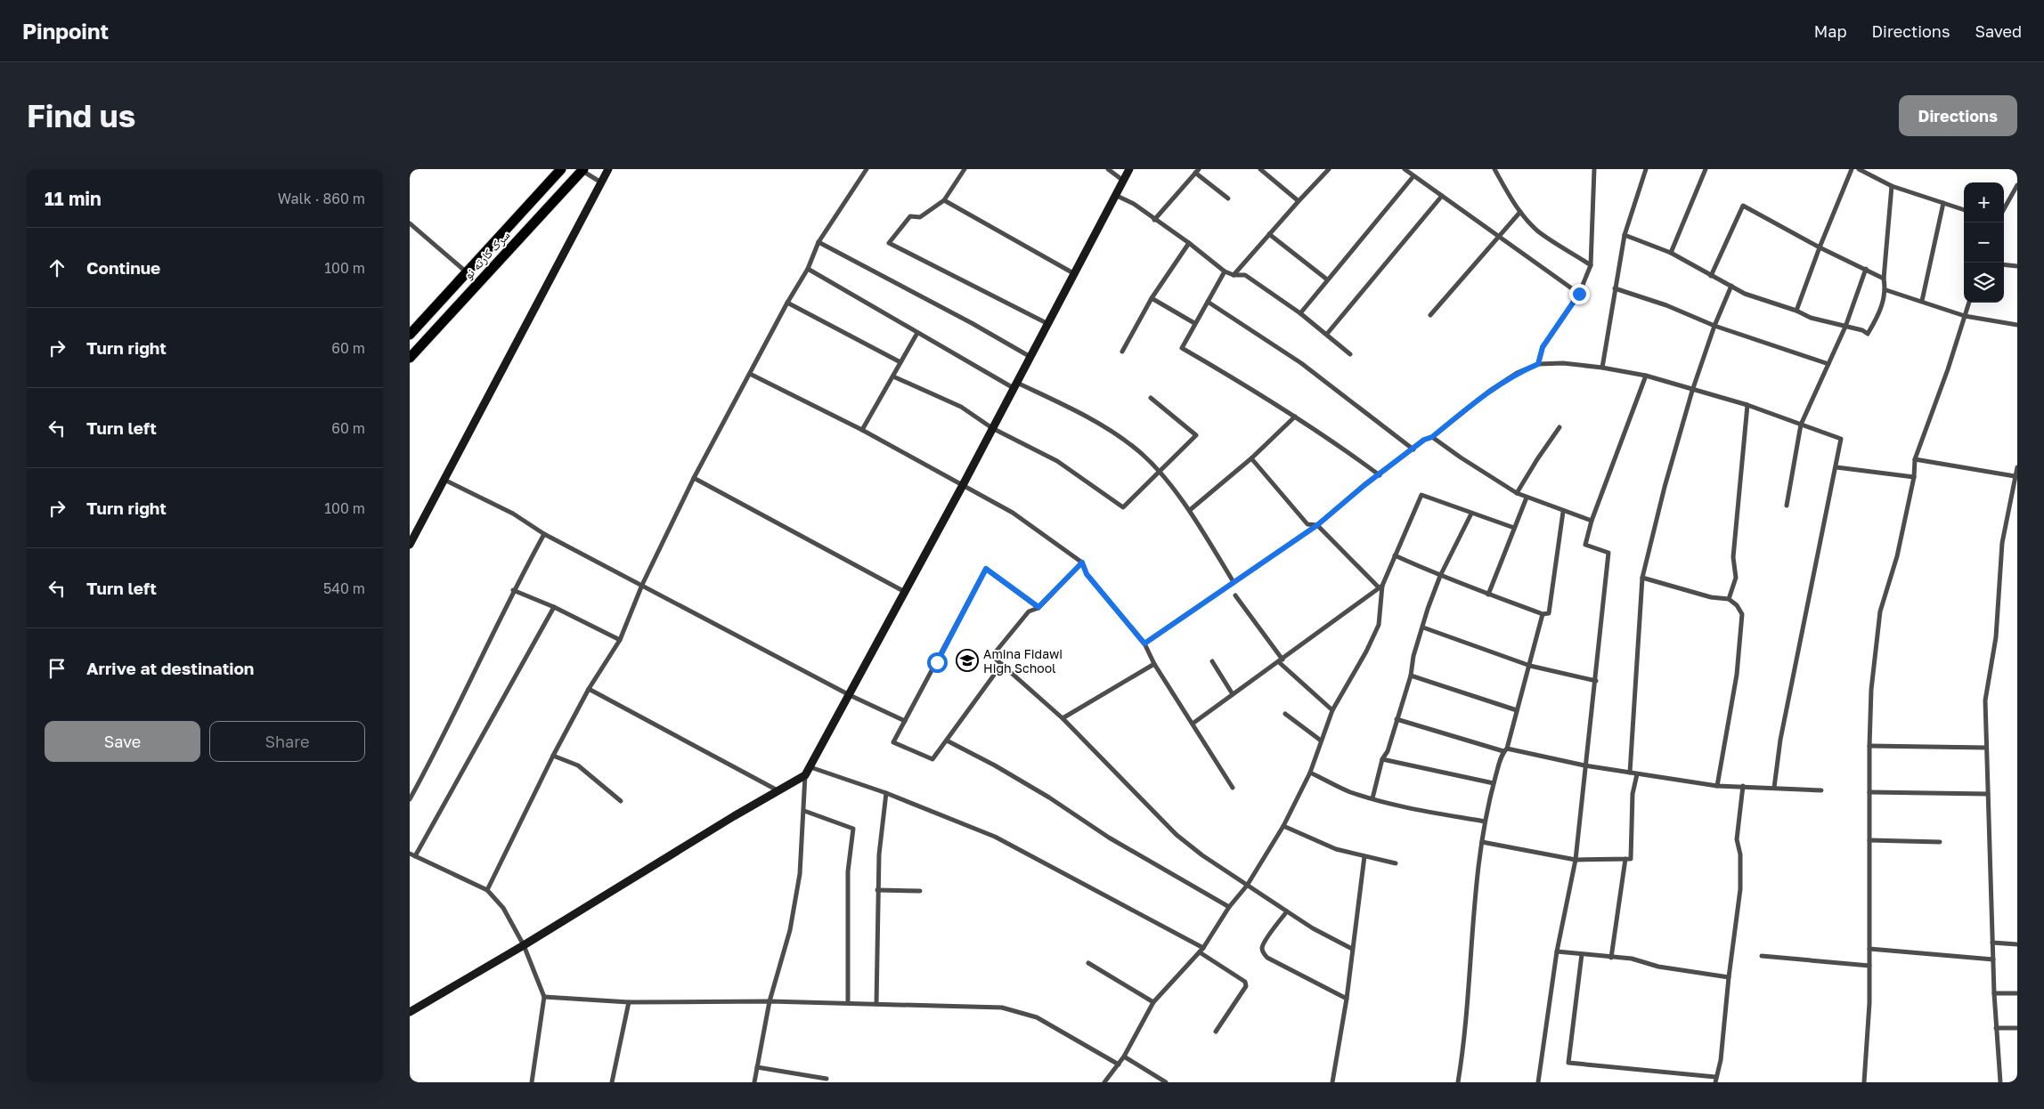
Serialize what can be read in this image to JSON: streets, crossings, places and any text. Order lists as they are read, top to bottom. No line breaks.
{"streets":{"highway":["سرک کارته نو"]},"places":{"school or university":["Amina Fidawi High School"]},"page":{"header":"Pinpoint","nav":["Map","Directions","Saved"],"buttons":["Directions",["Save","Share"]],"title":"Find us","heading":["11 min","Walk · 860 m"],"map_buttons":["+","−"],"list":[["Continue","100 m"],["Turn right","60 m"],["Turn left","60 m"],["Turn right","100 m"],["Turn left","540 m"],"Arrive at destination"]}}
